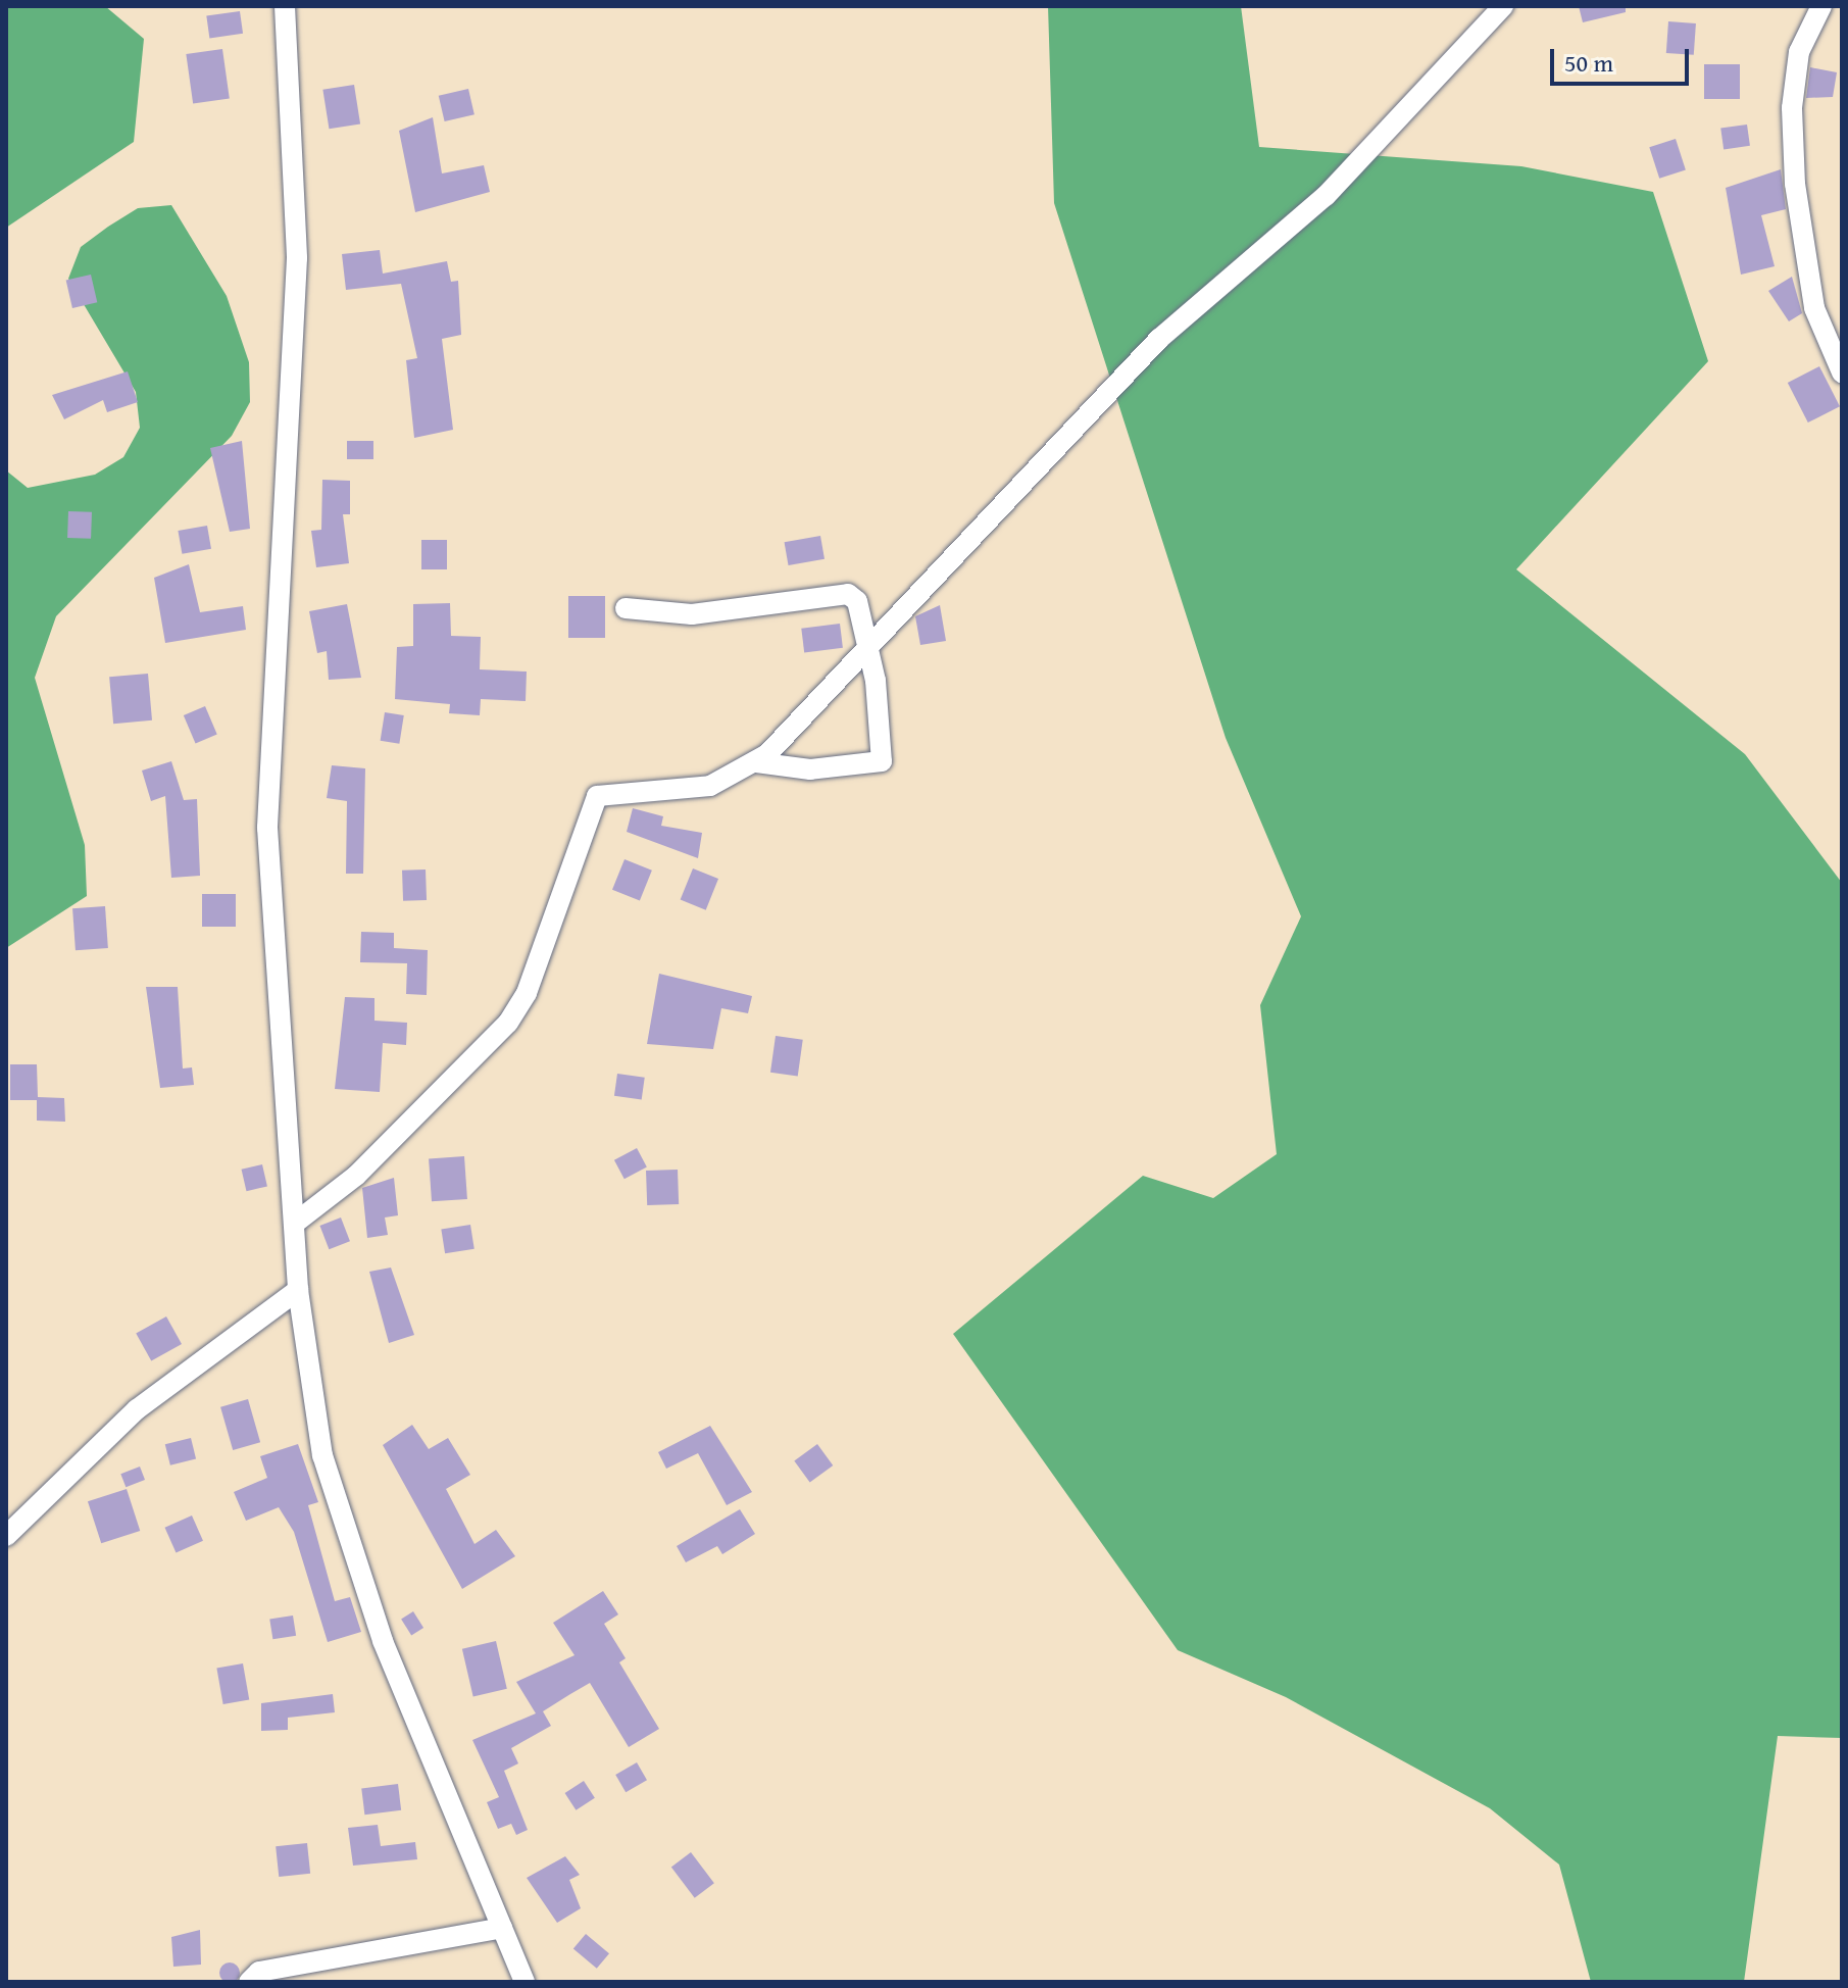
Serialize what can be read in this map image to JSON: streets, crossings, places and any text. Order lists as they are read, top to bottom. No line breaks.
{"scale_bar":"50 m"}
